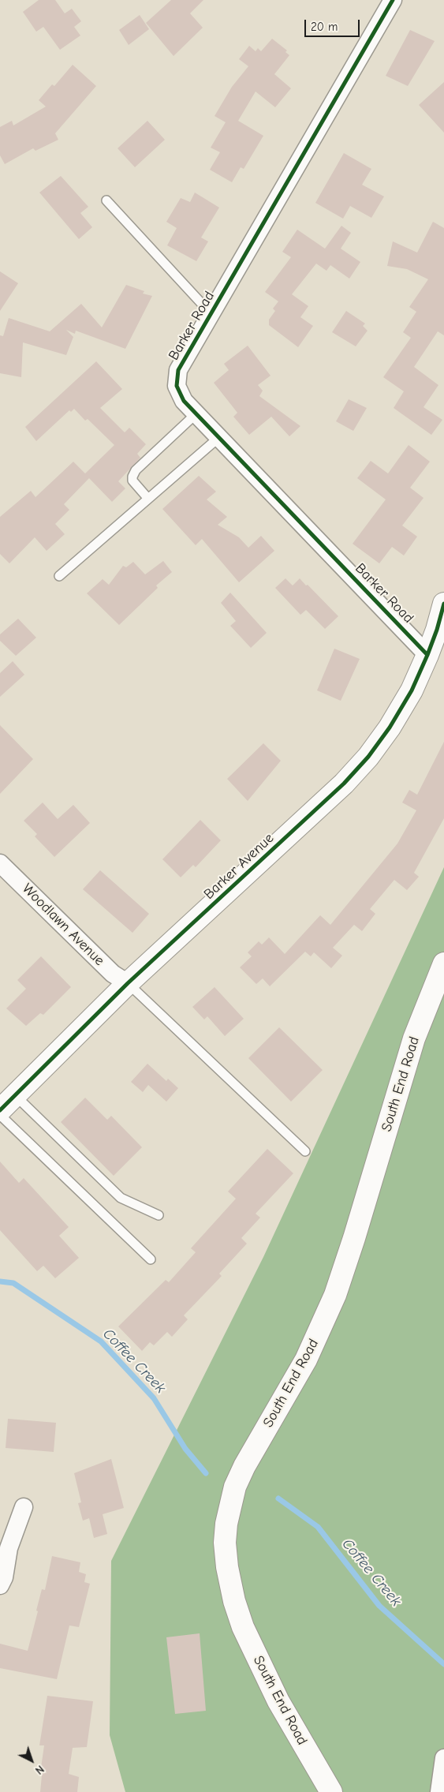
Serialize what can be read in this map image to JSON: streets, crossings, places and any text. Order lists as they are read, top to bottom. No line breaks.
{"streets":{"main road":["Barker Avenue","South End Road"],"street":["Barker Road","Woodlawn Avenue"]},"crossings":[["Barker Road","Barker Avenue"],["Barker Avenue","Woodlawn Avenue"]],"water":["Coffee Creek"],"scale_bar":"20 m","north":"bottom right"}
